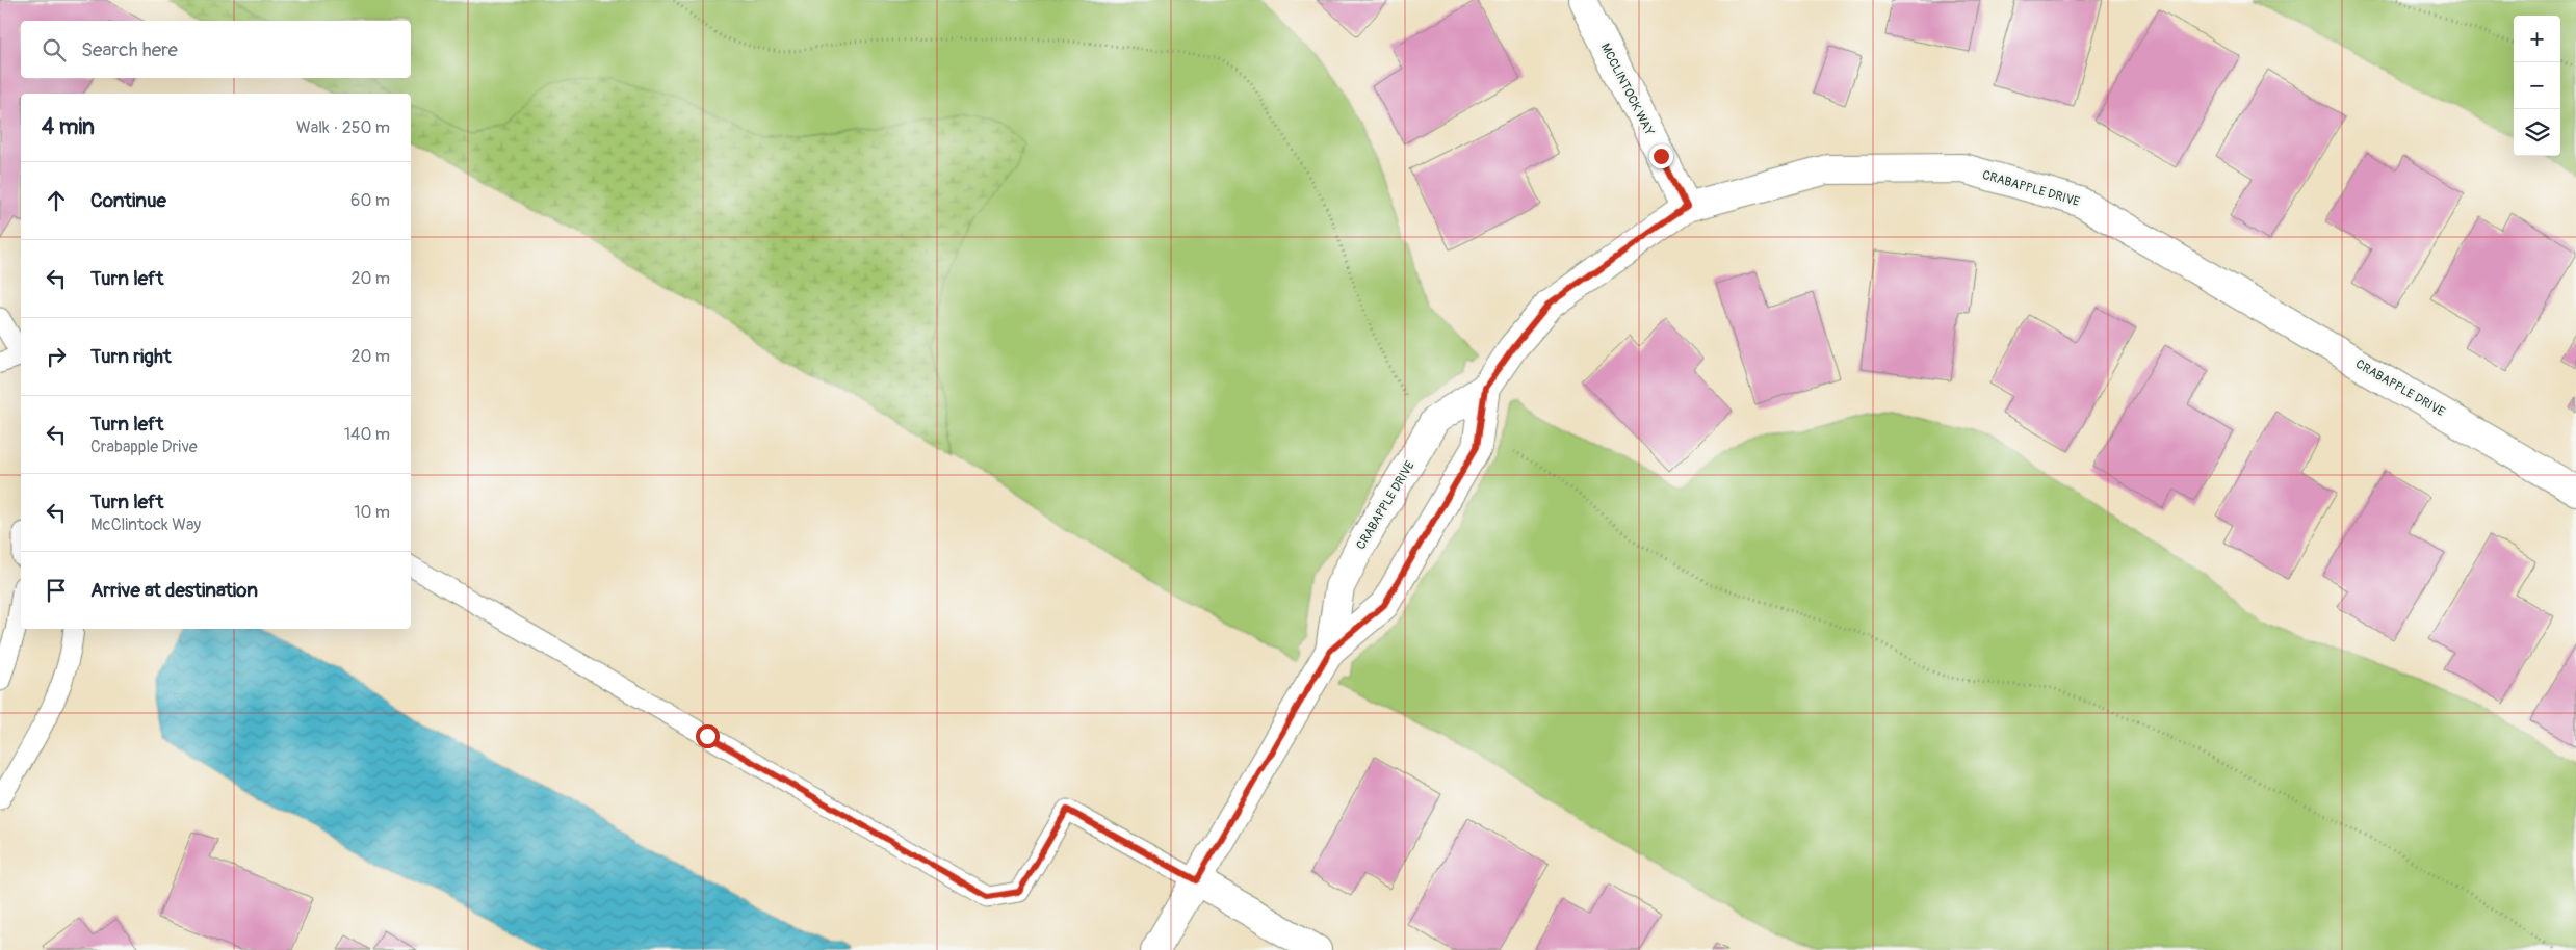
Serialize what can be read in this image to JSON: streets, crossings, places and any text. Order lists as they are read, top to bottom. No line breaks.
{"streets":{"street":["MCCLINTOCK WAY","CRABAPPLE DRIVE"]},"crossings":[["MCCLINTOCK WAY","CRABAPPLE DRIVE"]],"page":{"map_buttons":["+","−"],"search":"Search here","heading":["4 min","Walk · 250 m"],"list":[["Continue","60 m"],["Turn left","20 m"],["Turn right","20 m"],["Turn left","Crabapple Drive","140 m"],["Turn left","McClintock Way","10 m"],"Arrive at destination"]}}
